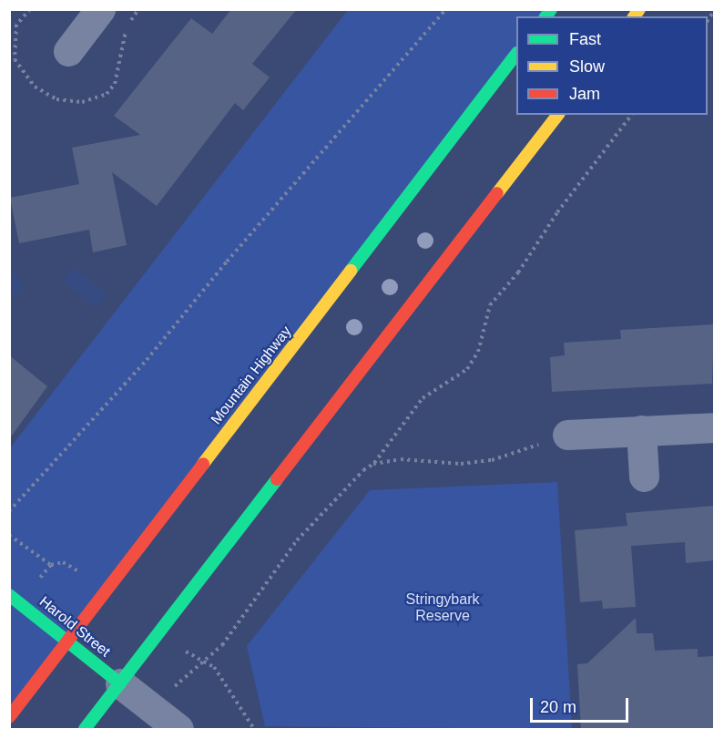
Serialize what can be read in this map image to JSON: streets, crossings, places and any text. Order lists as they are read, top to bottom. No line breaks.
{"streets":{"main road":["Mountain Highway","Harold Street"]},"crossings":[["Mountain Highway","Harold Street"]],"parks":["Stringybark Reserve"],"legend":["Fast","Slow","Jam"],"scale_bar":"20 m"}
